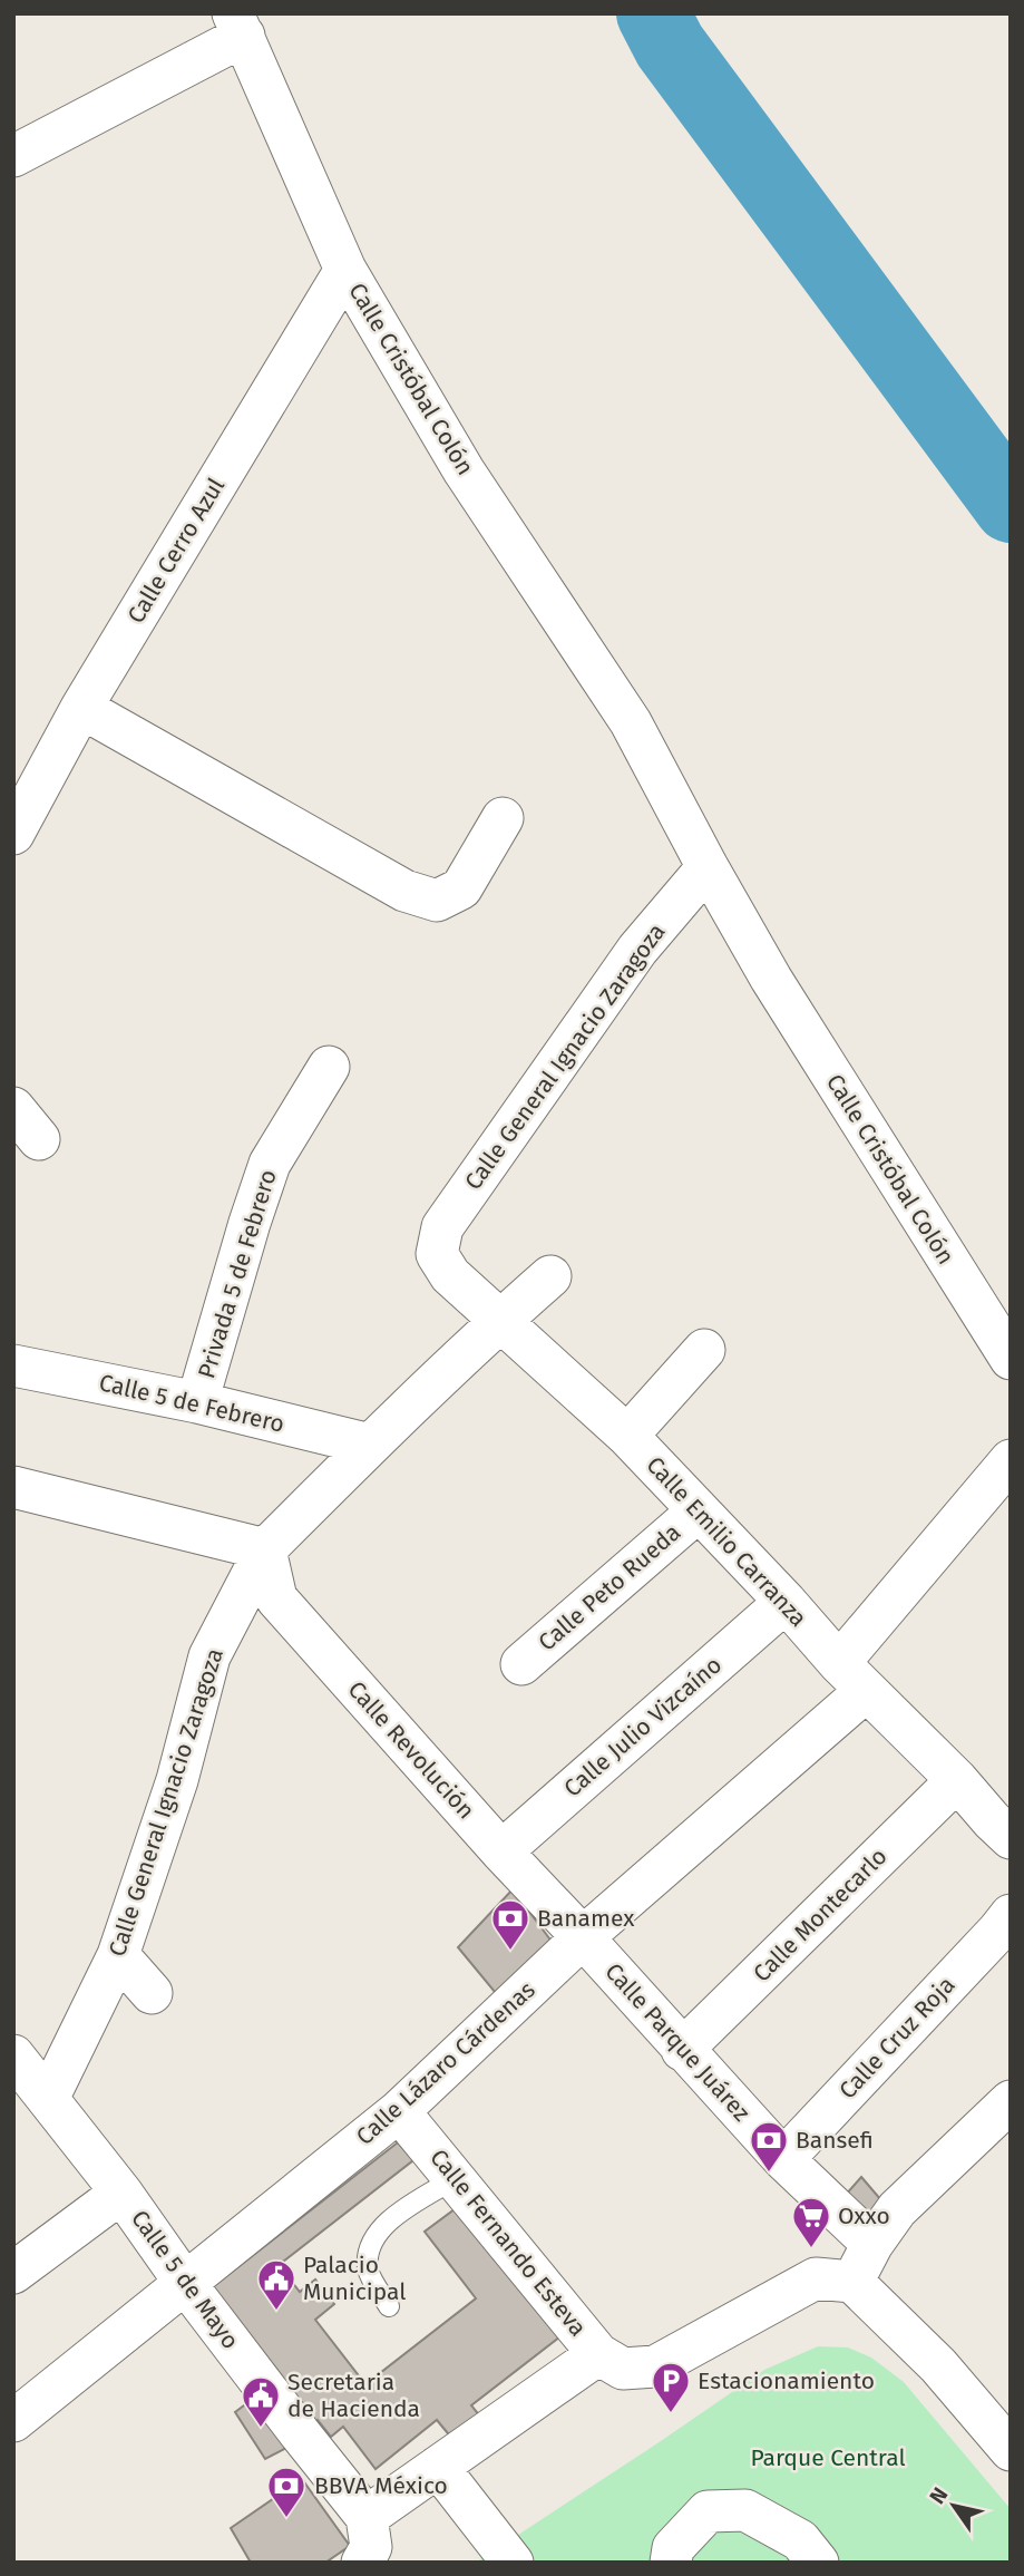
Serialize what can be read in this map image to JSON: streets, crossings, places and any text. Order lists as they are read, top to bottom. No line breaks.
{"streets":{"street":["Calle Cristóbal Colón","Calle Cerro Azul","Calle General Ignacio Zaragoza","Privada 5 de Febrero","Calle 5 de Febrero","Calle Emilio Carranza","Calle Peto Rueda","Calle Julio Vizcaíno","Calle Revolución","Calle Montecarlo","Calle Cruz Roja","Calle Parque Juárez","Calle Lázaro Cárdenas","Calle Fernando Esteva","Calle 5 de Mayo"]},"crossings":[["Calle Cristóbal Colón","Calle Cerro Azul"],["Calle Cristóbal Colón","Calle General Ignacio Zaragoza"],["Calle General Ignacio Zaragoza","Calle Emilio Carranza"],["Calle General Ignacio Zaragoza","Calle Revolución"],["Calle General Ignacio Zaragoza","Calle 5 de Mayo"],["Privada 5 de Febrero","Calle 5 de Febrero"],["Calle Emilio Carranza","Calle Peto Rueda"],["Calle Emilio Carranza","Calle Julio Vizcaíno"],["Calle Emilio Carranza","Calle Montecarlo"],["Calle Emilio Carranza","Calle Lázaro Cárdenas"],["Calle Julio Vizcaíno","Calle Revolución"],["Calle Revolución","Calle Parque Juárez"],["Calle Revolución","Calle Lázaro Cárdenas"],["Calle Montecarlo","Calle Parque Juárez"],["Calle Cruz Roja","Calle Parque Juárez"],["Calle Parque Juárez","Calle Lázaro Cárdenas"],["Calle Lázaro Cárdenas","Calle Fernando Esteva"],["Calle Lázaro Cárdenas","Calle 5 de Mayo"]],"parks":["Parque Central"],"places":{"bank":["Banamex","Bansefi","BBVA México"],"supermarket":["Oxxo"],"public building":["Palacio Municipal","Secretaria de Hacienda"],"parking":["Estacionamiento"]},"north":"top left"}
